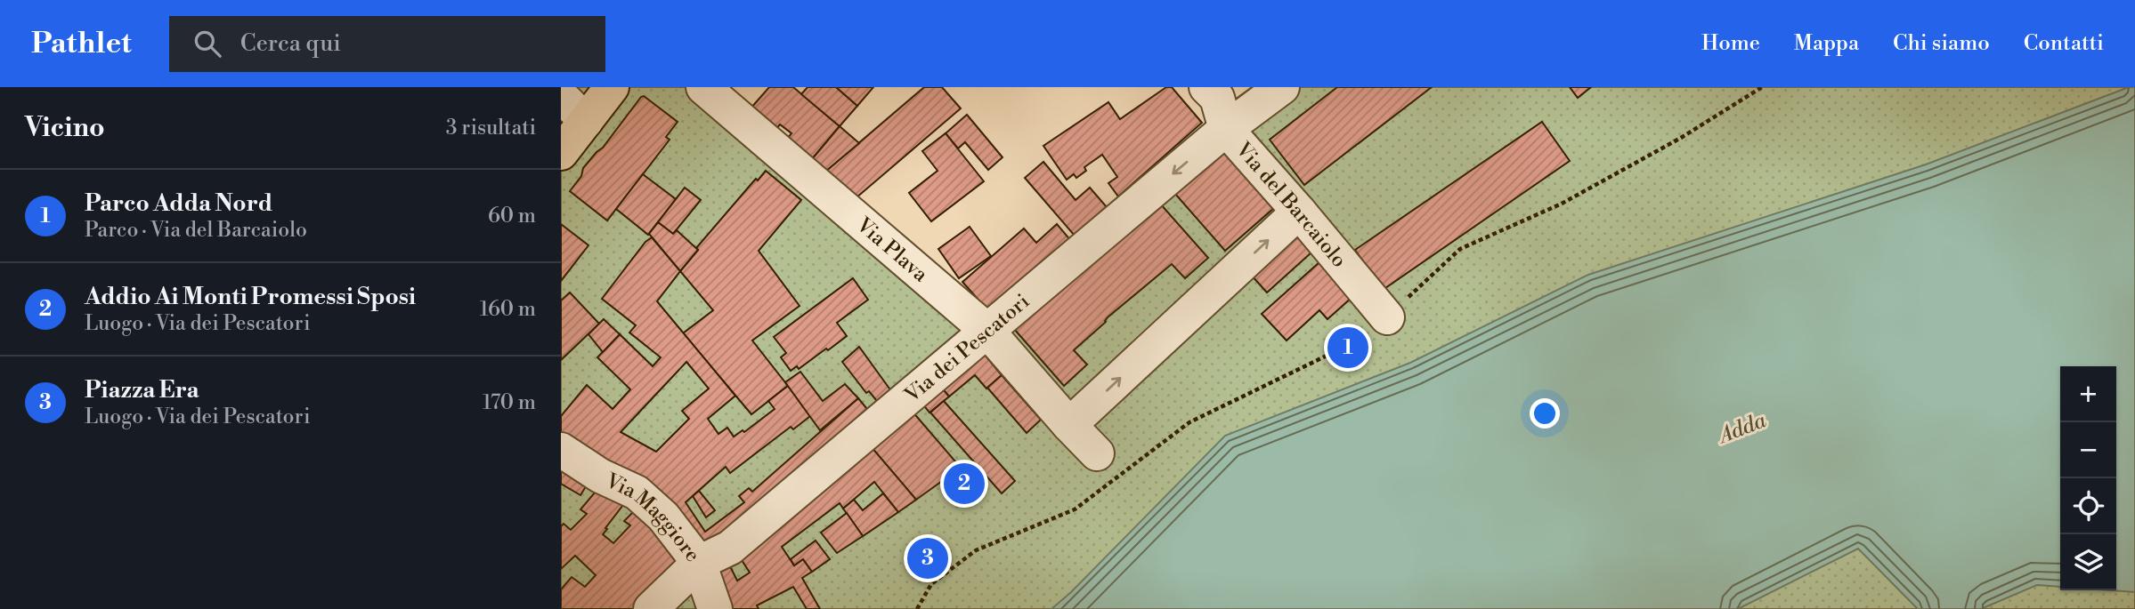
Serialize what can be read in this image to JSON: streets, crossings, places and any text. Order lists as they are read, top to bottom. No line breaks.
{"streets":{"street":["Via del Barcaiolo","Via Plava","Via dei Pescatori","Via Maggiore"]},"crossings":[["Via del Barcaiolo","Via dei Pescatori"],["Via Plava","Via dei Pescatori"],["Via dei Pescatori","Via Maggiore"]],"water":["Adda"],"page":{"header":"Pathlet","search":"Cerca qui","nav":["Home","Mappa","Chi siamo","Contatti"],"heading":["Vicino","3 risultati"],"list":[{"mark":"1","name":"Parco Adda Nord","note":"Parco · Via del Barcaiolo","value":"60 m"},{"mark":"2","name":"Addio Ai Monti Promessi Sposi","note":"Luogo · Via dei Pescatori","value":"160 m"},{"mark":"3","name":"Piazza Era","note":"Luogo · Via dei Pescatori","value":"170 m"}],"pins":["1","2","3"],"map_buttons":["+","−"]}}
